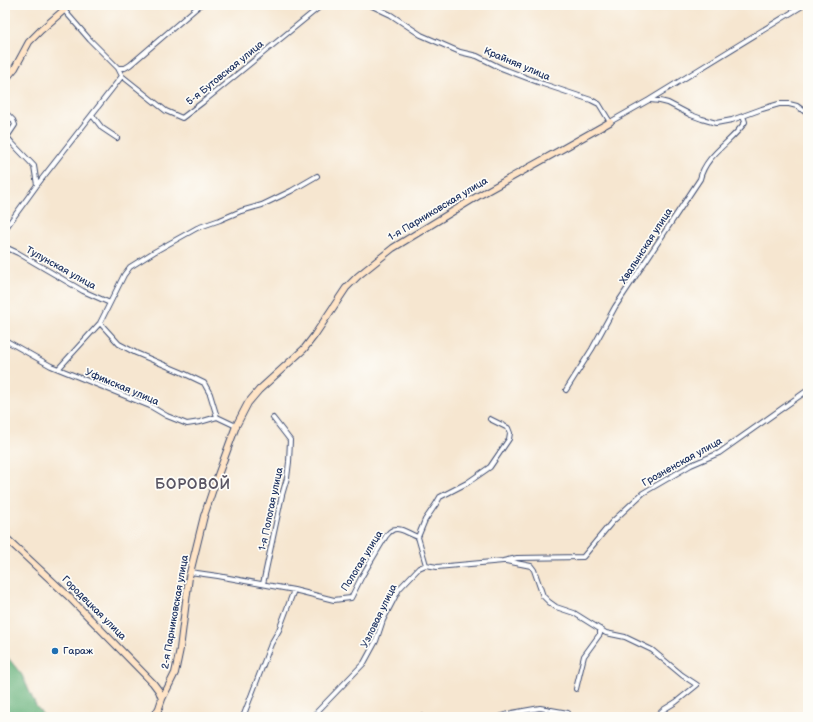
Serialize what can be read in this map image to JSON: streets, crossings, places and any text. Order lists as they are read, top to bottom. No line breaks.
{"streets":{"street":["Крайняя улица","5-я Бутовская улица","1-я Парниковская улица","Хвалынская улица","Тулунская улица","Уфимская улица","Грозненская улица","1-я Пологая улица","Пологая улица","Городецкая улица","2-я Парниковская улица","Узловая улица"]},"crossings":[["Крайняя улица","1-я Парниковская улица"],["1-я Парниковская улица","2-я Парниковская улица"],["1-я Пологая улица","Пологая улица"],["Пологая улица","2-я Парниковская улица"],["Городецкая улица","2-я Парниковская улица"]],"districts":["БОРОВОЙ"],"places":["Гараж"]}
